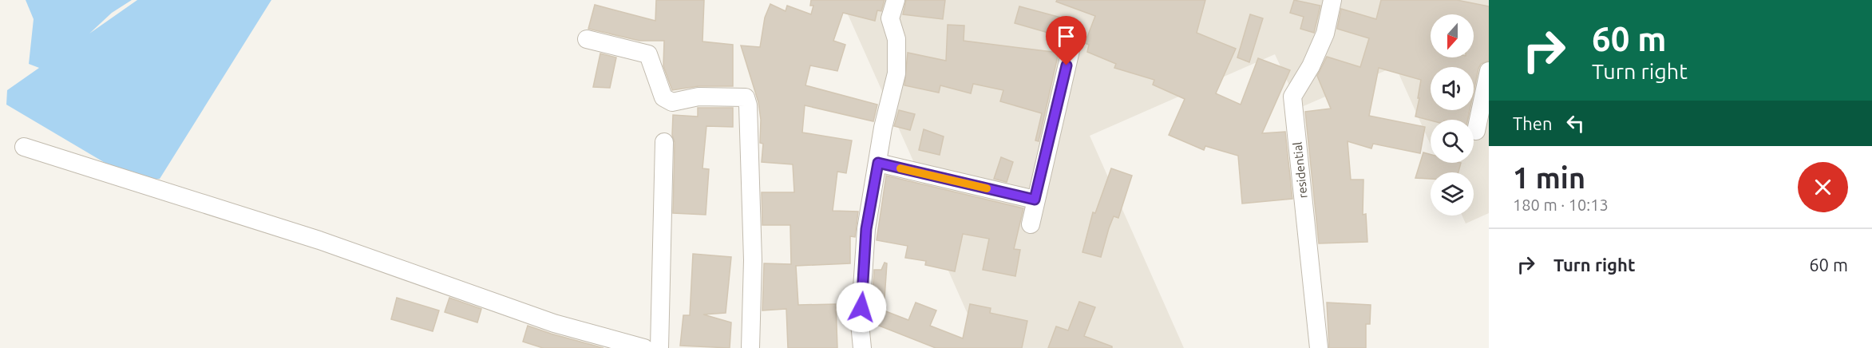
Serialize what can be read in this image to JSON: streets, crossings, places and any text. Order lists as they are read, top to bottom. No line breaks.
{"streets":{"street":["residential"]},"north":"bottom","page":{"turn":["60 m","Turn right"],"then":"Then","heading":["1 min","180 m · 10:13"],"list":[{"name":"Turn right","value":"60 m"}]}}
